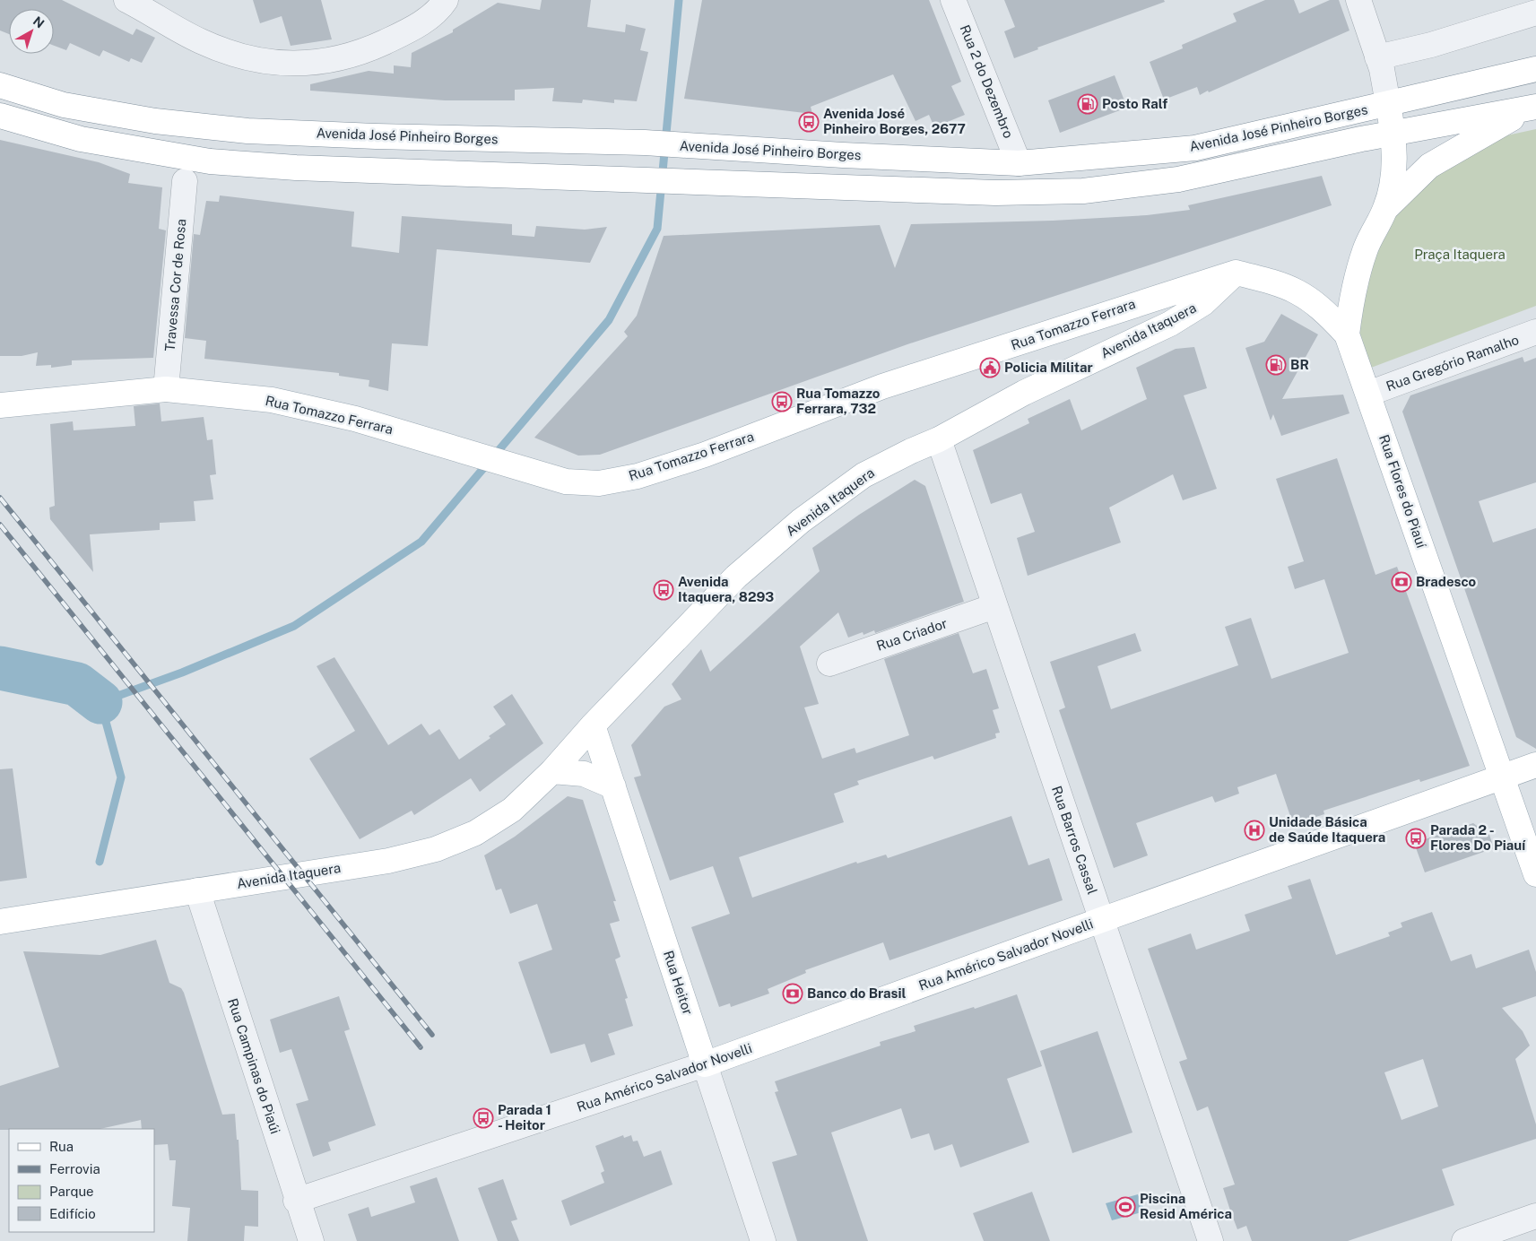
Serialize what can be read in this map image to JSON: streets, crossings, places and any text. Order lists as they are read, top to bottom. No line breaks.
{"streets":{"main road":["Avenida José Pinheiro Borges","Rua Tomazzo Ferrara","Avenida Itaquera","Rua Flores do Piauí","Rua Américo Salvador Novelli","Rua Heitor"],"street":["Rua 2 do Dezembro","Travessa Cor de Rosa","Rua Gregório Ramalho","Rua Criador","Rua Barros Cassal","Rua Campinas do Piaúi"]},"crossings":[["Rua 2 do Dezembro","Avenida José Pinheiro Borges"],["Avenida José Pinheiro Borges","Rua Flores do Piauí"],["Travessa Cor de Rosa","Rua Tomazzo Ferrara"],["Rua Tomazzo Ferrara","Avenida Itaquera"],["Avenida Itaquera","Rua Barros Cassal"],["Avenida Itaquera","Rua Heitor"],["Avenida Itaquera","Rua Campinas do Piaúi"],["Rua Gregório Ramalho","Rua Flores do Piauí"],["Rua Flores do Piauí","Rua Américo Salvador Novelli"],["Rua Criador","Rua Barros Cassal"],["Rua Barros Cassal","Rua Américo Salvador Novelli"],["Rua Américo Salvador Novelli","Rua Heitor"],["Rua Américo Salvador Novelli","Rua Campinas do Piaúi"]],"parks":["Praça Itaquera"],"places":{"fuel station":["Posto Ralf","BR"],"bus stop":["Avenida José Pinheiro Borges, 2677","Rua Tomazzo Ferrara, 732","Avenida Itaquera, 8293","Parada 2 - Flores Do Piauí","Parada 1 - Heitor"],"public building":["Policia Militar"],"bank":["Bradesco","Banco do Brasil"],"hospital":["Unidade Básica de Saúde Itaquera"],"sports":["Piscina Resid América"]},"legend":["Rua","Ferrovia","Parque","Edifício"],"north":"top right"}
